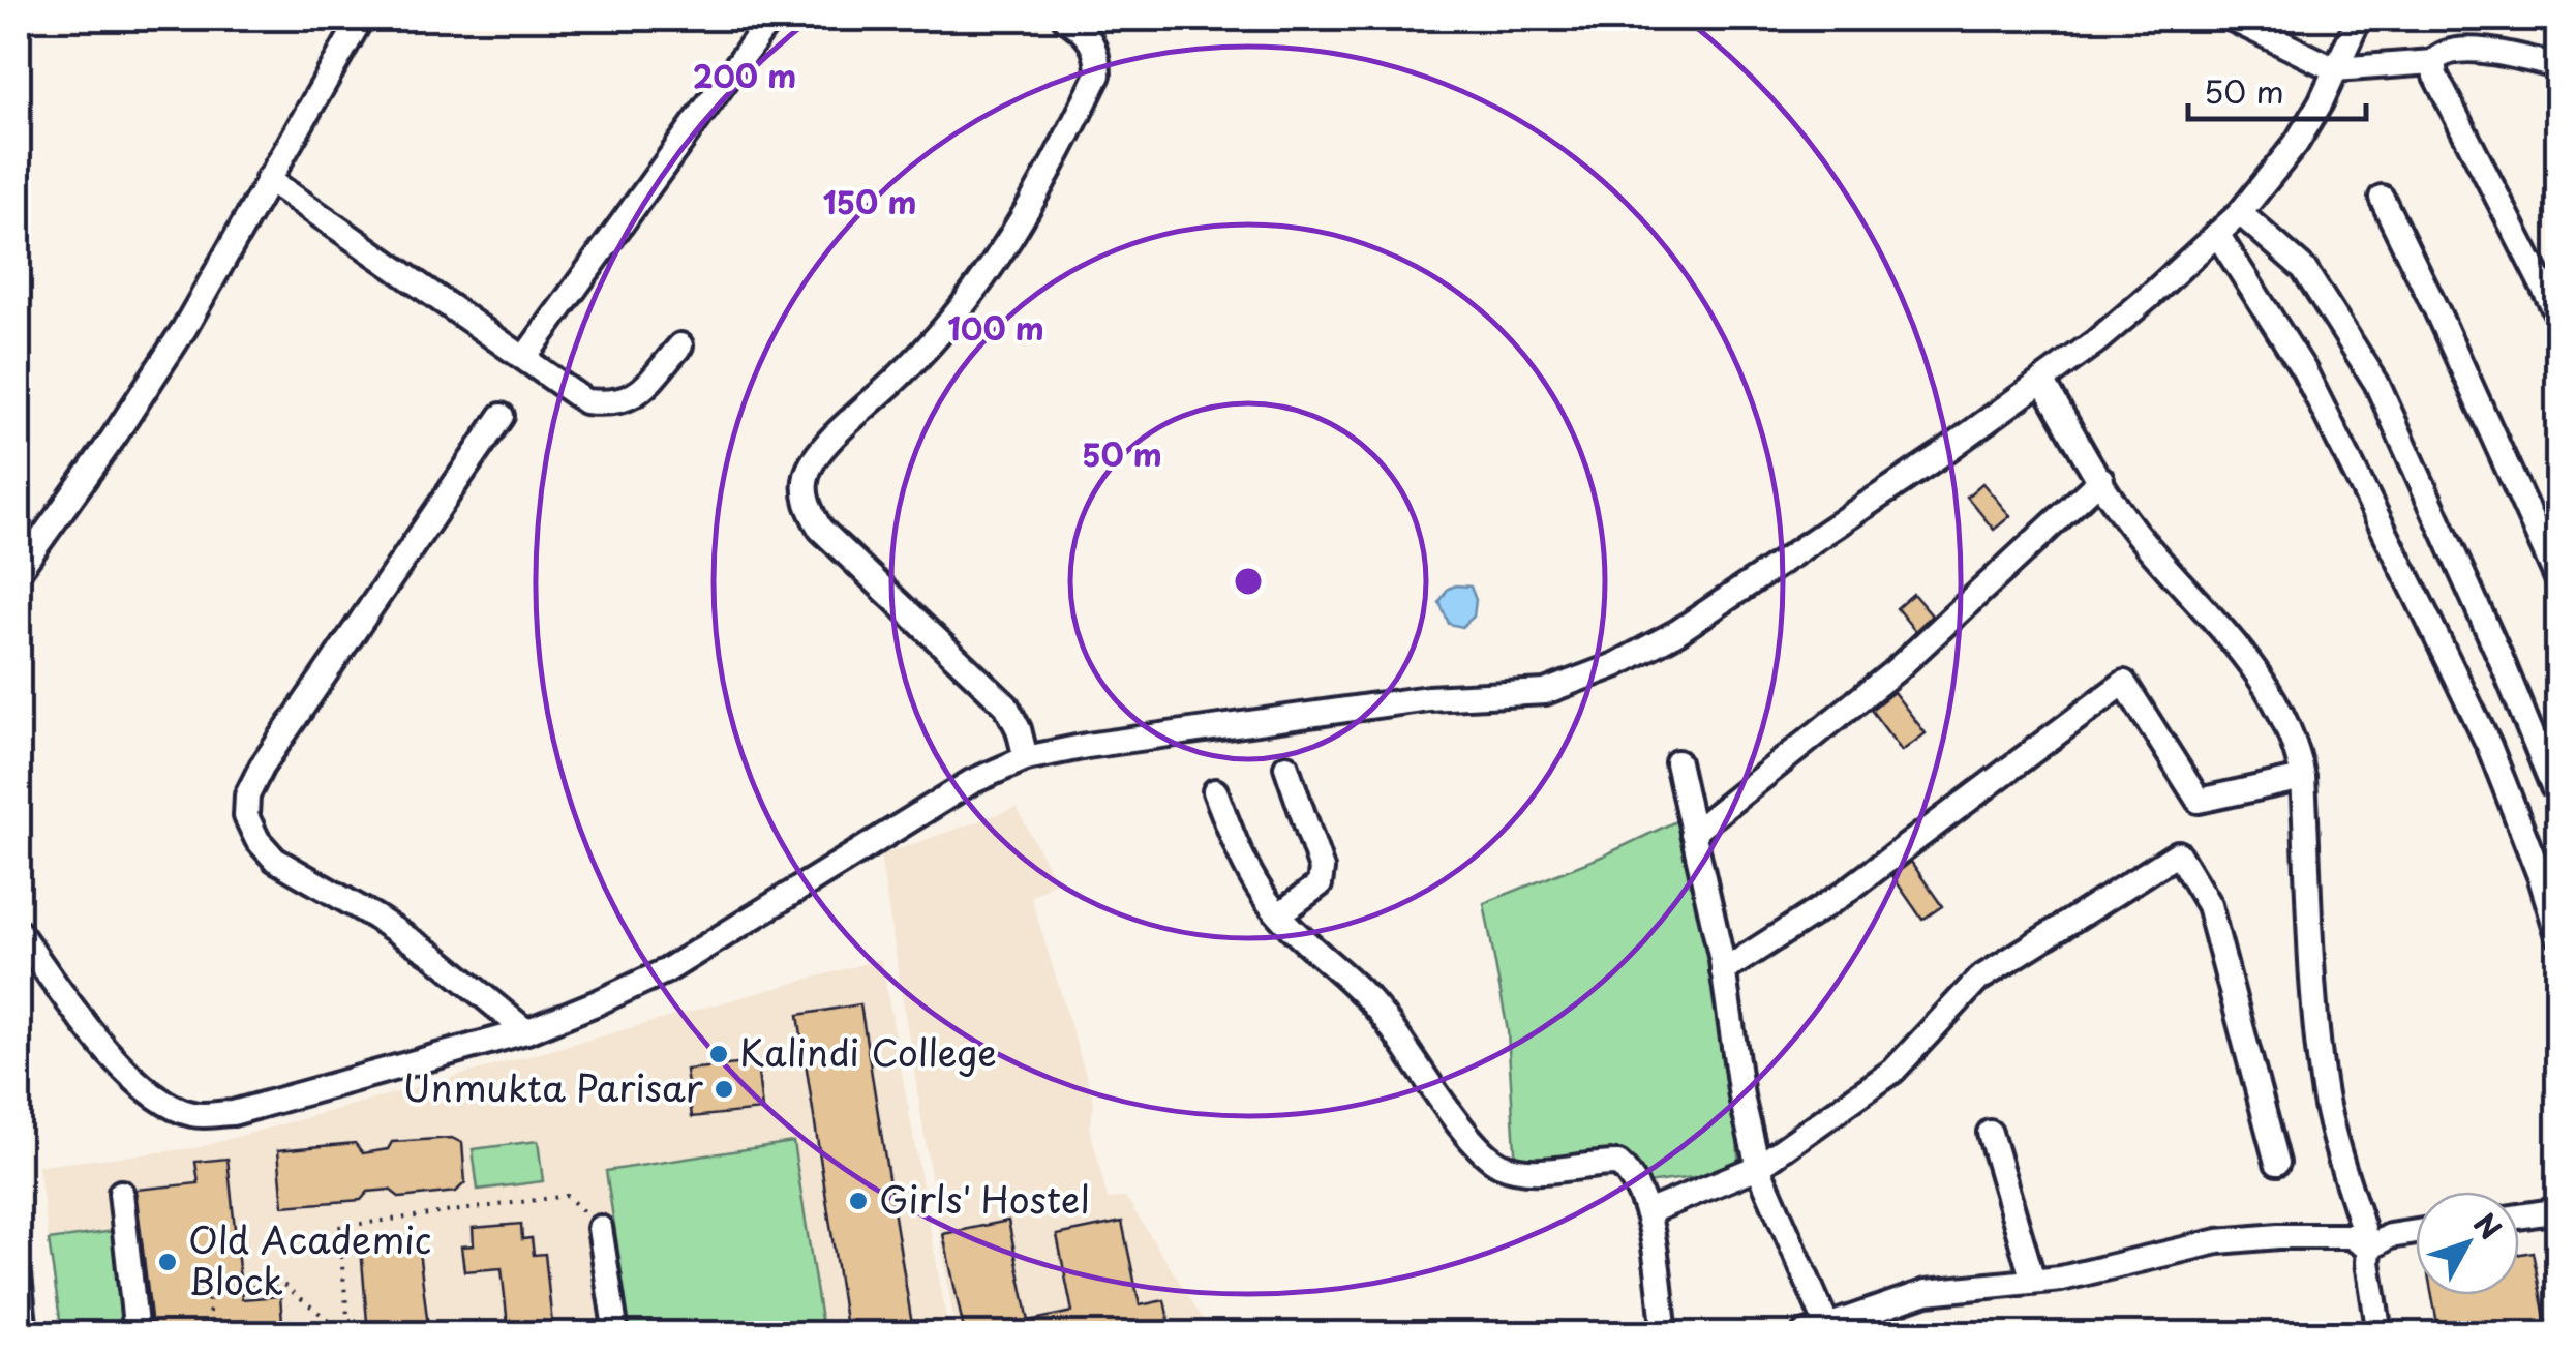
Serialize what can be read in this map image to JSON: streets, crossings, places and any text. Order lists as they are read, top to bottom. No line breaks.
{"places":["Kalindi College","Unmukta Parisar","Girls' Hostel","Old Academic Block"],"scale_bar":"50 m","north":"top right","rings":["200 m","150 m","100 m","50 m"]}
